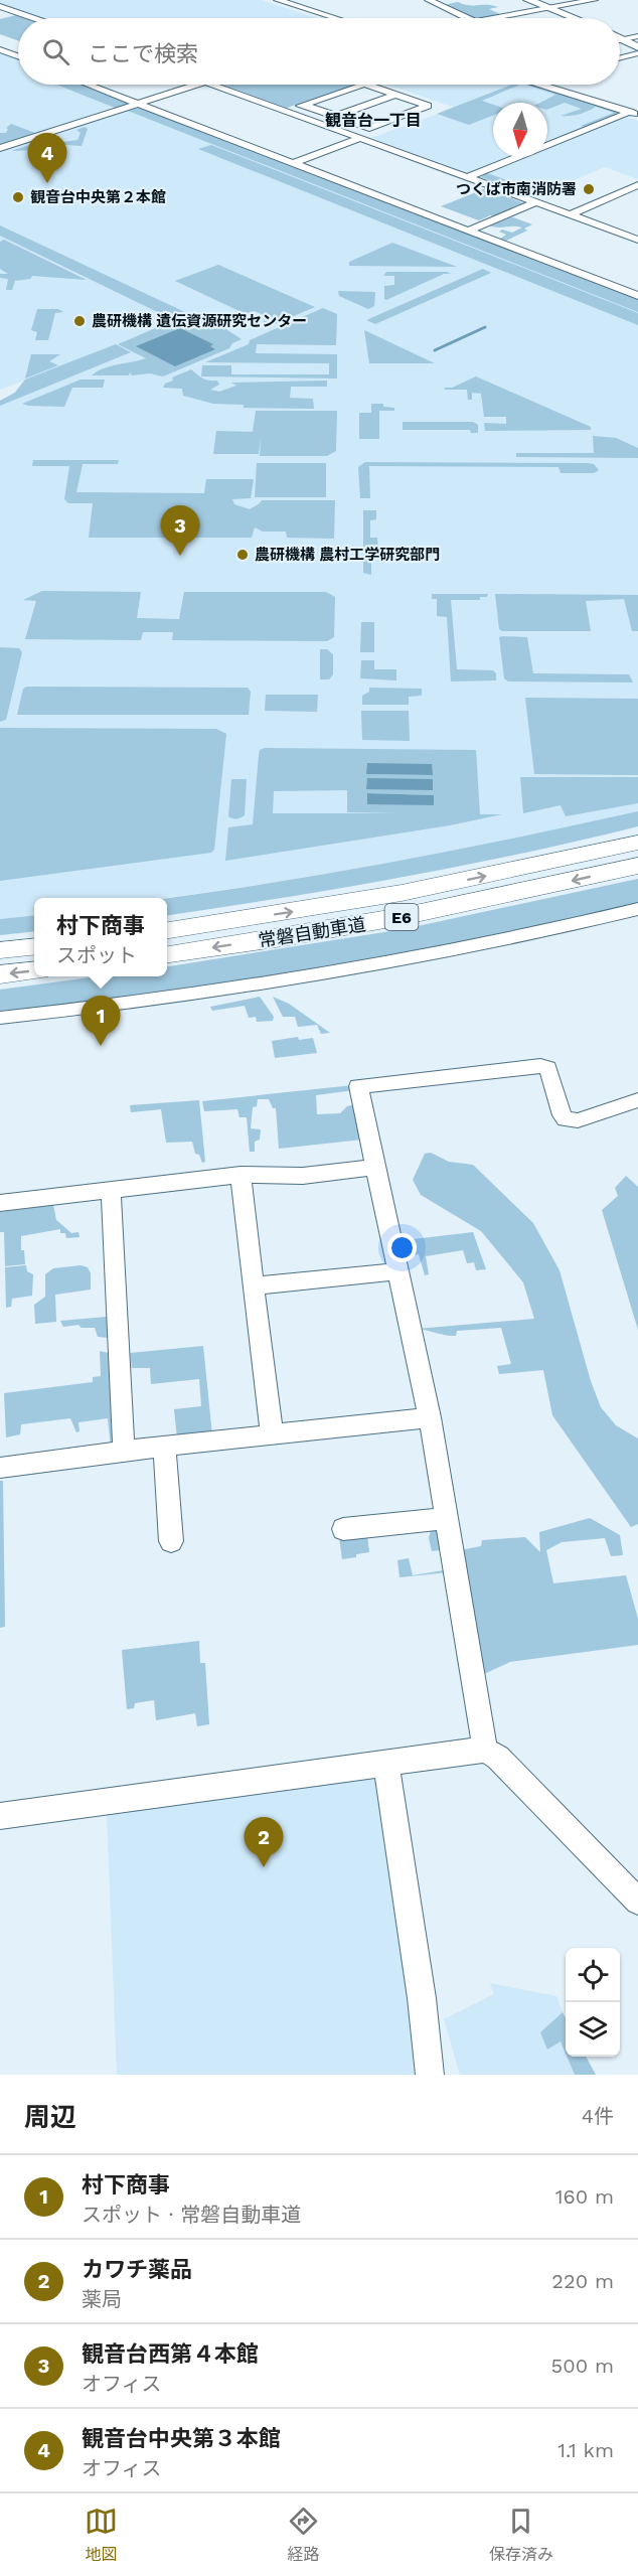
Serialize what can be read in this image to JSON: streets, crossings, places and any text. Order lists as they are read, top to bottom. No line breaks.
{"streets":{"highway":["E6","常磐自動車道"]},"districts":["観音台一丁目"],"places":["つくば市南消防署","観音台中央第２本館","農研機構 遺伝資源研究センター","農研機構 農村工学研究部門"],"north":"bottom","page":{"search":"ここで検索","pins":["4","3","1","2"],"popup":["村下商事","スポット"],"heading":["周辺","4件"],"list":[{"mark":"1","name":"村下商事","note":"スポット · 常磐自動車道","value":"160 m"},{"mark":"2","name":"カワチ薬品","note":"薬局","value":"220 m"},{"mark":"3","name":"観音台西第４本館","note":"オフィス","value":"500 m"},{"mark":"4","name":"観音台中央第３本館","note":"オフィス","value":"1.1 km"}],"nav":["地図","経路","保存済み"]}}
